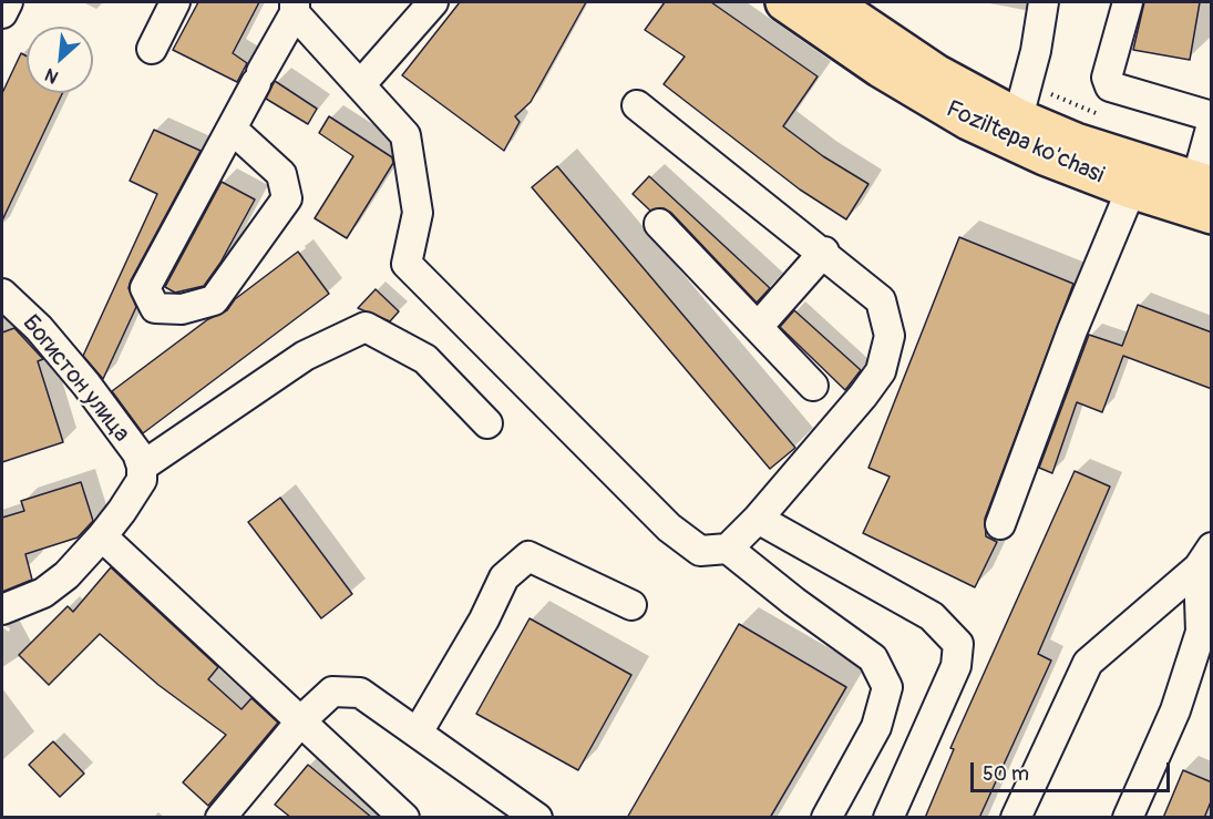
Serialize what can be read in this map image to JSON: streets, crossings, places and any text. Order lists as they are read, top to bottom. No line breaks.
{"streets":{"main road":["Foziltepa ko'chasi"],"street":["Богистон улица"]},"scale_bar":"50 m","north":"bottom left"}
